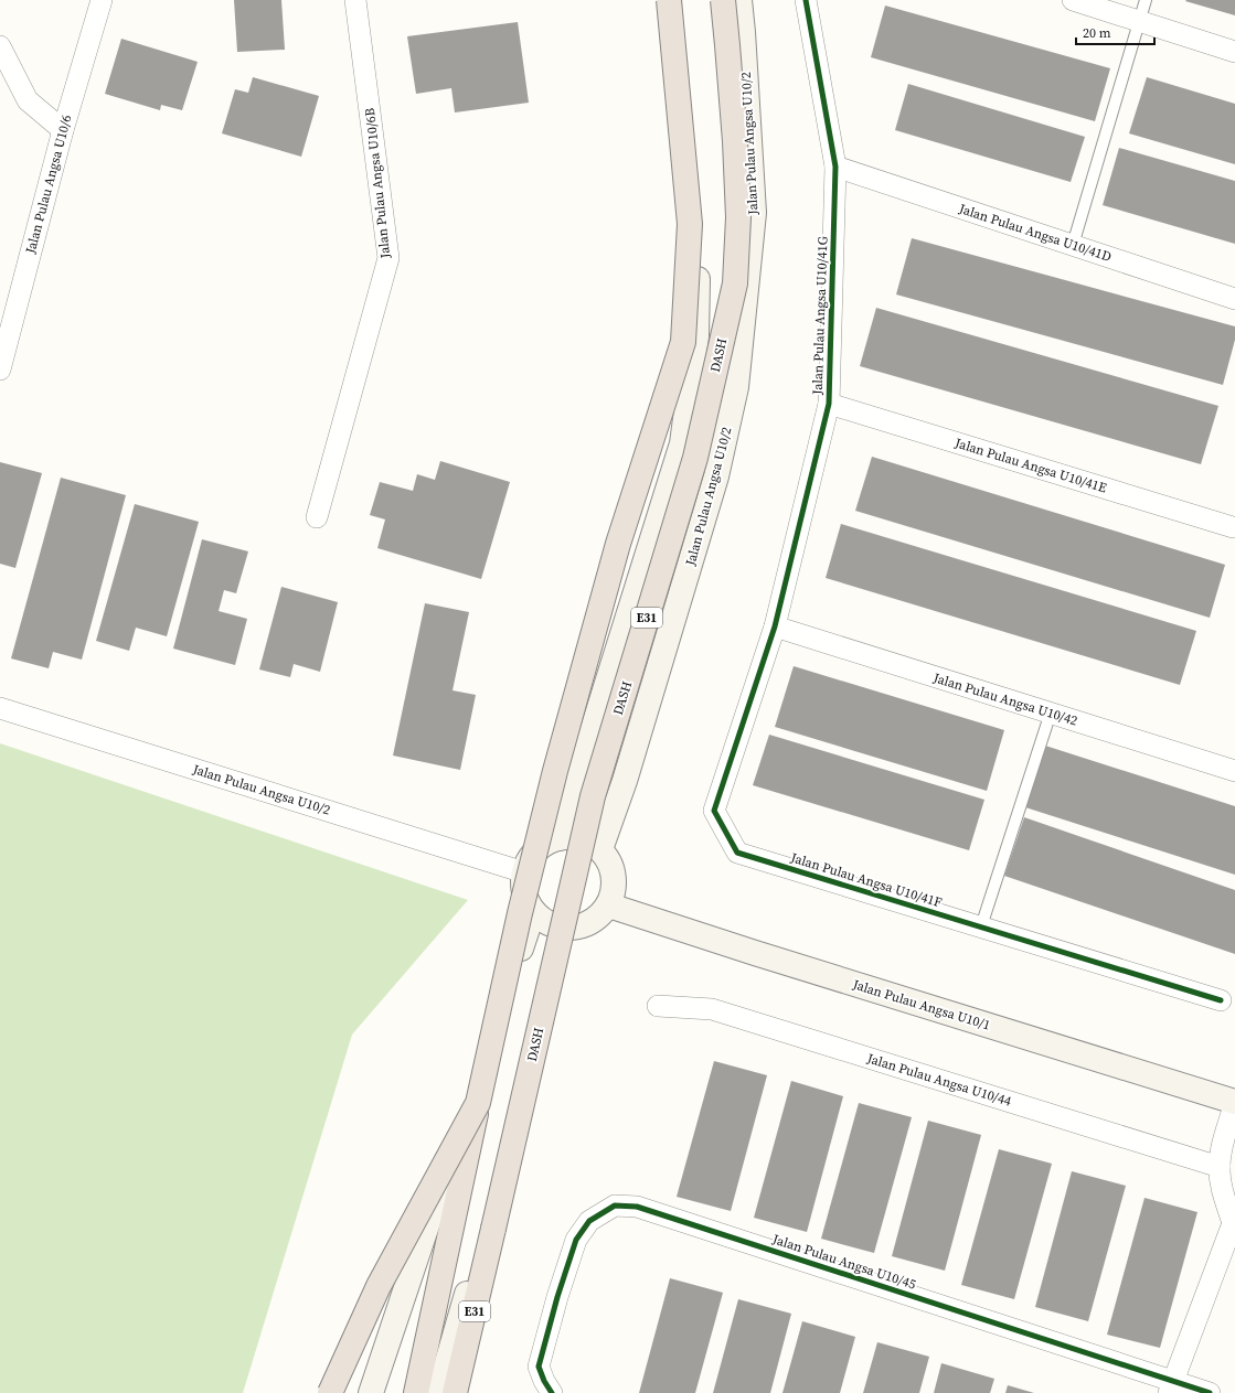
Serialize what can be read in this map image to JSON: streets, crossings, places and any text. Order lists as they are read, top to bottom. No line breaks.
{"streets":{"highway":["DASH","E31"],"street":["Jalan Pulau Angsa U10/2","Jalan Pulau Angsa U10/6B","Jalan Pulau Angsa U10/6","Jalan Pulau Angsa U10/41D","Jalan Pulau Angsa U10/41G","Jalan Pulau Angsa U10/41E","Jalan Pulau Angsa U10/42","Jalan Pulau Angsa U10/41F","Jalan Pulau Angsa U10/1","Jalan Pulau Angsa U10/44","Jalan Pulau Angsa U10/45"]},"crossings":[["Jalan Pulau Angsa U10/2","Jalan Pulau Angsa U10/1"],["Jalan Pulau Angsa U10/41D","Jalan Pulau Angsa U10/41G"],["Jalan Pulau Angsa U10/41G","Jalan Pulau Angsa U10/41E"],["Jalan Pulau Angsa U10/41G","Jalan Pulau Angsa U10/42"],["Jalan Pulau Angsa U10/41G","Jalan Pulau Angsa U10/41F"],["Jalan Pulau Angsa U10/42","Jalan Pulau Angsa U10/41F"]],"scale_bar":"20 m"}
